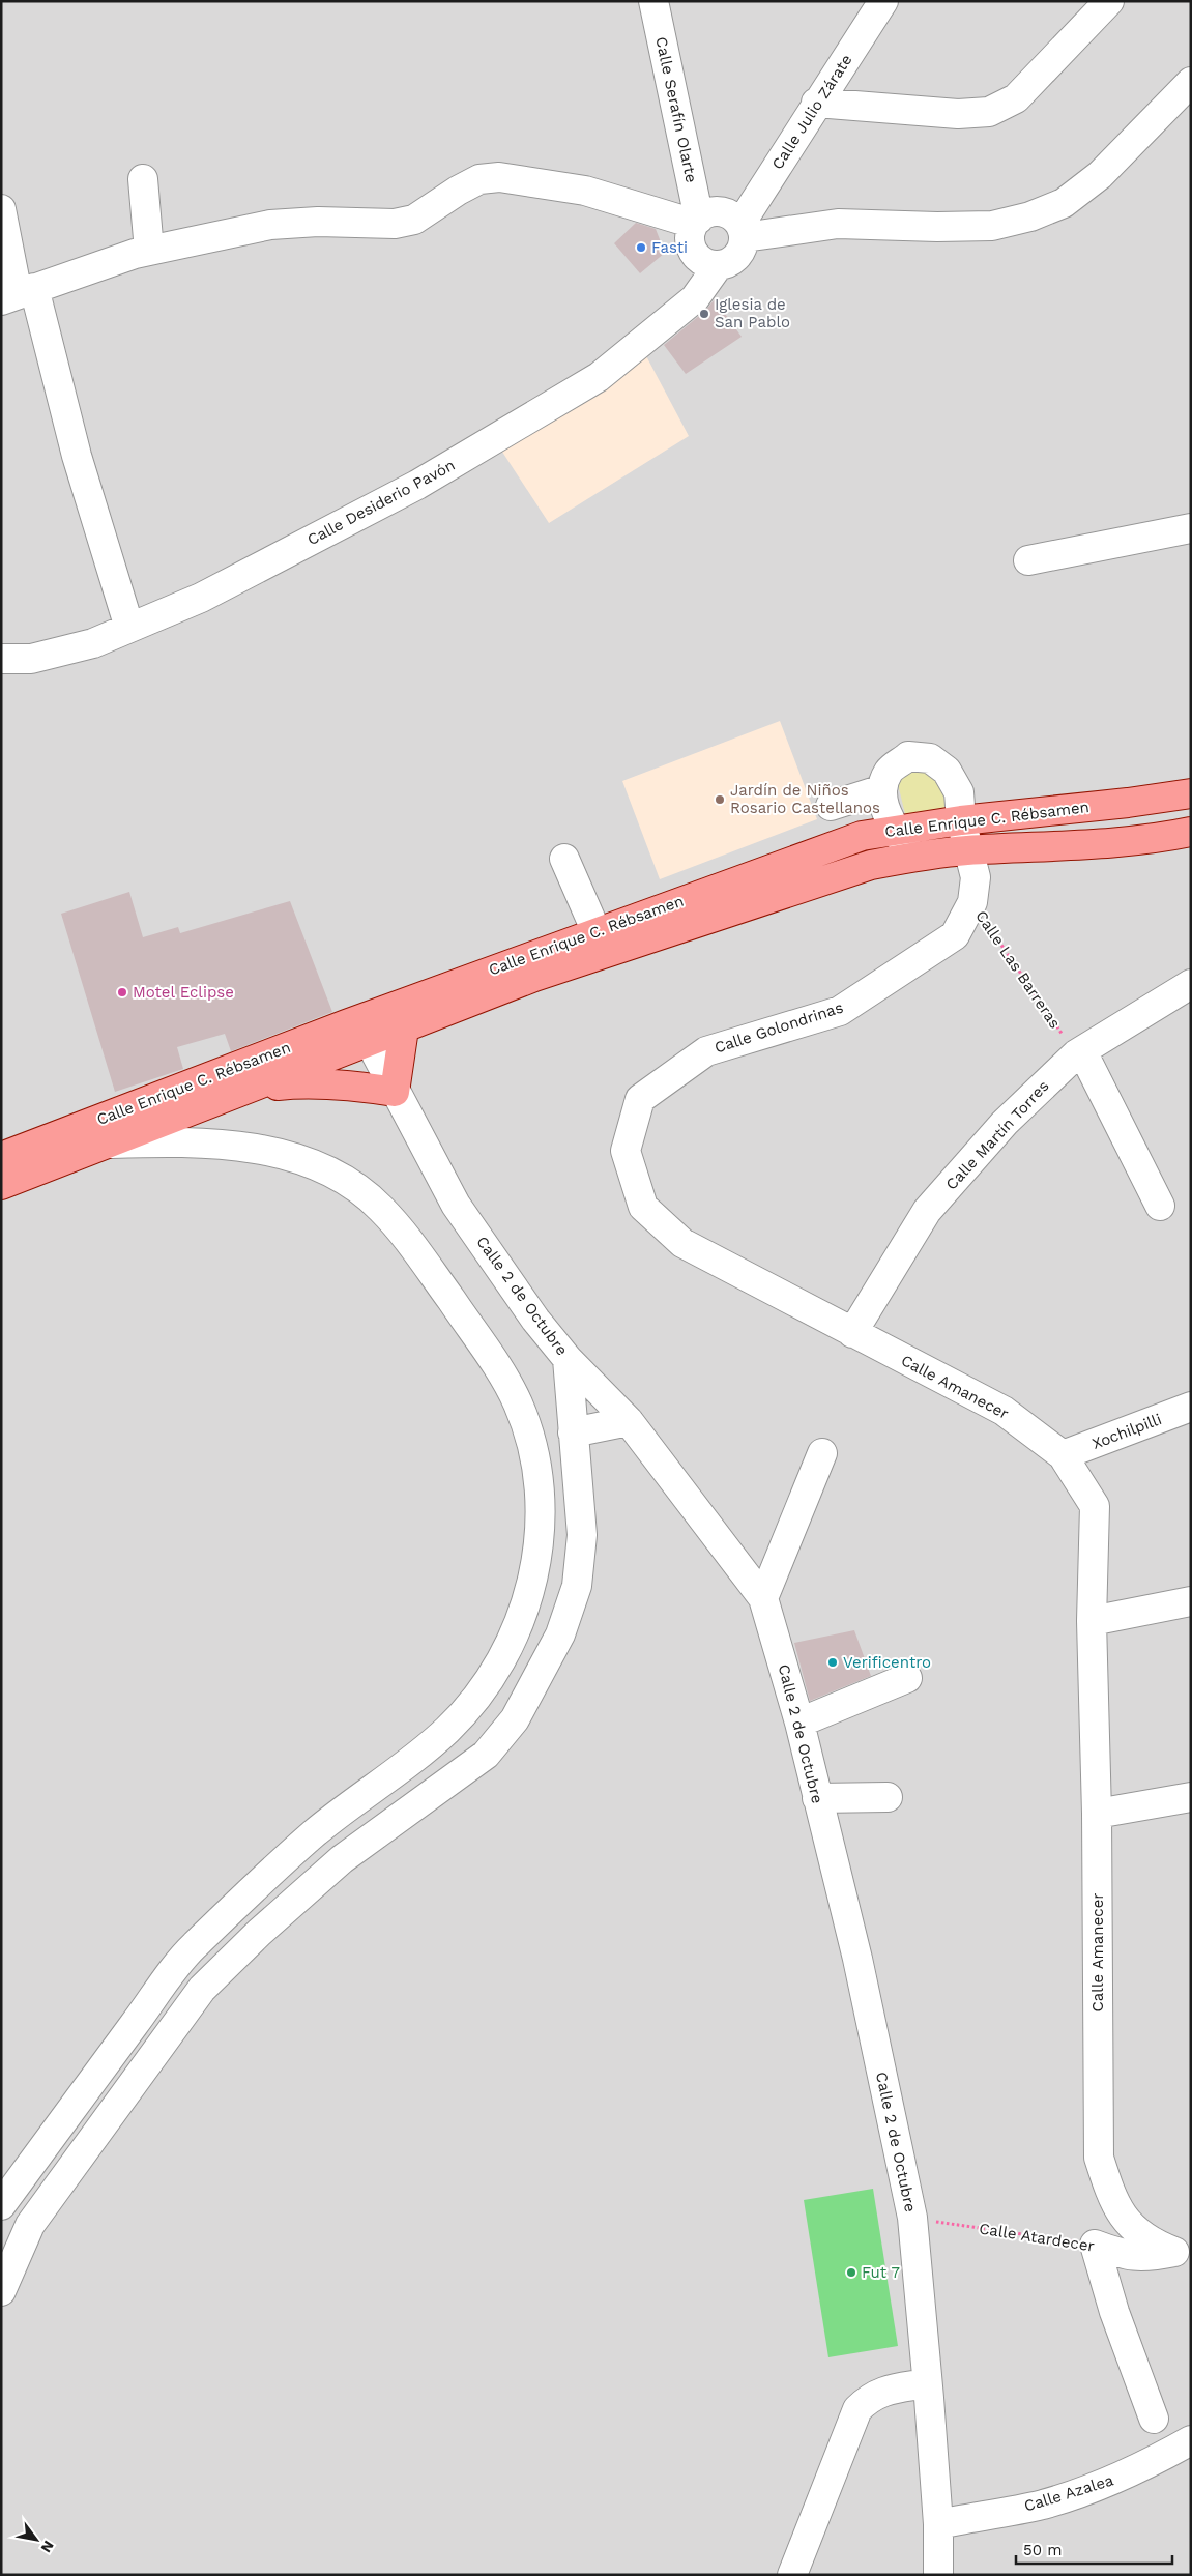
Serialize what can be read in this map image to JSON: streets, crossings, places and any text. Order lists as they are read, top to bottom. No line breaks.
{"streets":{"main road":["Calle Enrique C. Rébsamen"],"street":["Calle Serafín Olarte","Calle Julio Zárate","Calle Desiderio Pavón","Calle Las Barreras","Calle Golondrinas","Calle Martín Torres","Calle 2 de Octubre","Calle Amanecer","Xochilpilli","Calle Atardecer","Calle Azalea"]},"crossings":[["Calle Serafín Olarte","Calle Julio Zárate"],["Calle Serafín Olarte","Calle Desiderio Pavón"],["Calle Julio Zárate","Calle Desiderio Pavón"],["Calle Enrique C. Rébsamen","Calle Las Barreras"],["Calle Enrique C. Rébsamen","Calle 2 de Octubre"],["Calle Las Barreras","Calle Golondrinas"],["Calle Las Barreras","Calle Martín Torres"],["Calle Golondrinas","Calle Martín Torres"],["Calle Golondrinas","Calle Amanecer"],["Calle Martín Torres","Calle Amanecer"],["Calle 2 de Octubre","Calle Atardecer"],["Calle 2 de Octubre","Calle Azalea"],["Calle Amanecer","Xochilpilli"],["Calle Amanecer","Calle Atardecer"]],"places":["Fasti","Iglesia de San Pablo","Jardín de Niños Rosario Castellanos","Motel Eclipse","Verificentro","Fut 7"],"scale_bar":"50 m","north":"bottom right"}
